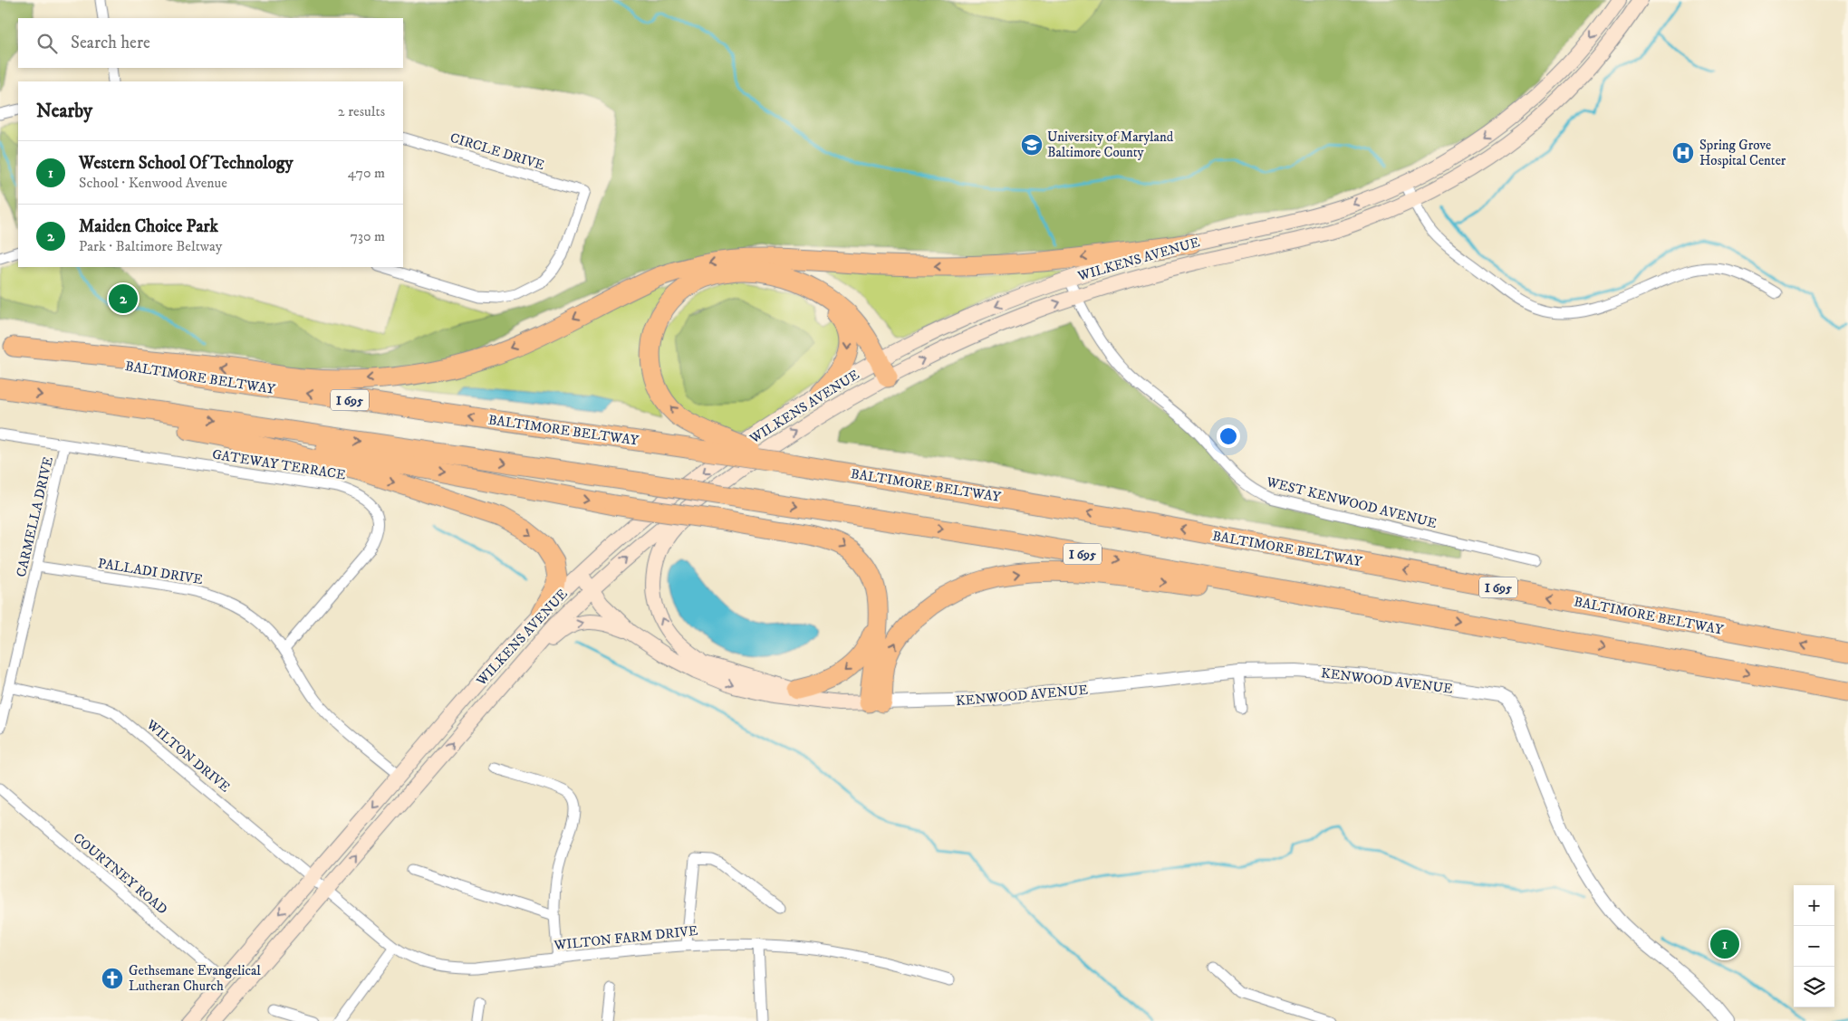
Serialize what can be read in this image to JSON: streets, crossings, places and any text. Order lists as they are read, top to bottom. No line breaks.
{"streets":{"highway":["BALTIMORE BELTWAY","I 695"],"main road":["WILKENS AVENUE","KENWOOD AVENUE"],"street":["CIRCLE DRIVE","GATEWAY TERRACE","WEST KENWOOD AVENUE","CARMELLA DRIVE","PALLADI DRIVE","WILTON DRIVE","COURTNEY ROAD","WILTON FARM DRIVE"]},"crossings":[["WILKENS AVENUE","WEST KENWOOD AVENUE"],["WILKENS AVENUE","PALLADI DRIVE"],["WILKENS AVENUE","KENWOOD AVENUE"],["WILKENS AVENUE","WILTON DRIVE"],["WILKENS AVENUE","COURTNEY ROAD"],["WILKENS AVENUE","WILTON FARM DRIVE"],["GATEWAY TERRACE","CARMELLA DRIVE"],["GATEWAY TERRACE","PALLADI DRIVE"],["CARMELLA DRIVE","PALLADI DRIVE"],["CARMELLA DRIVE","WILTON DRIVE"],["WILTON DRIVE","WILTON FARM DRIVE"]],"places":{"school or university":["University of Maryland Baltimore County"],"hospital":["Spring Grove Hospital Center"],"church":["Gethsemane Evangelical Lutheran Church"]},"page":{"search":"Search here","heading":["Nearby","2 results"],"list":[{"mark":"1","name":"Western School Of Technology","note":"School · Kenwood Avenue","value":"470 m"},{"mark":"2","name":"Maiden Choice Park","note":"Park · Baltimore Beltway","value":"730 m"}],"pins":["2","1"],"map_buttons":["+","−"]}}
